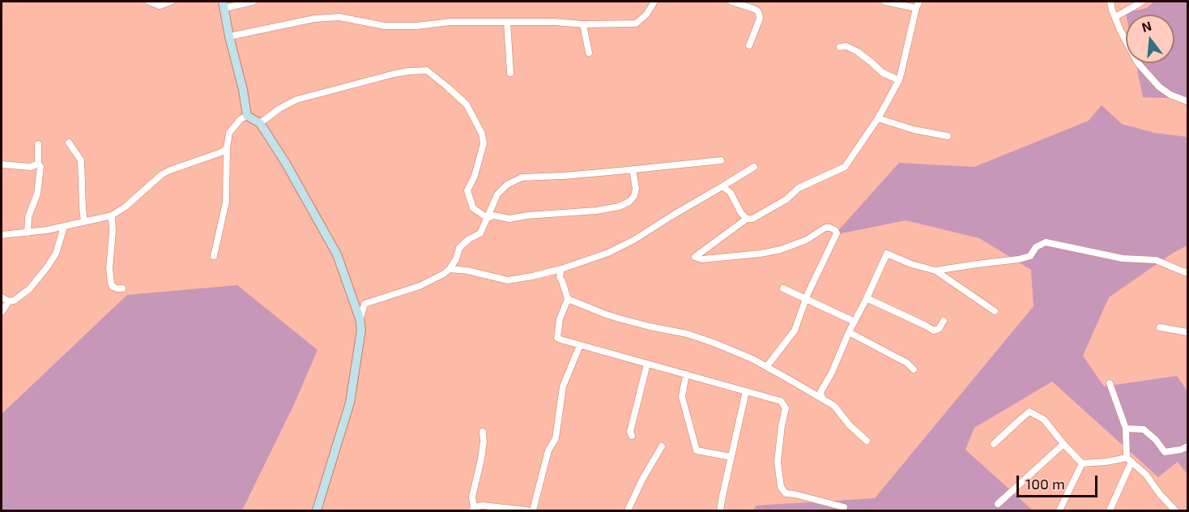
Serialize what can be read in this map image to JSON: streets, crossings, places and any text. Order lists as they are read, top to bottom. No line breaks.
{"scale_bar":"100 m","north":"top"}
